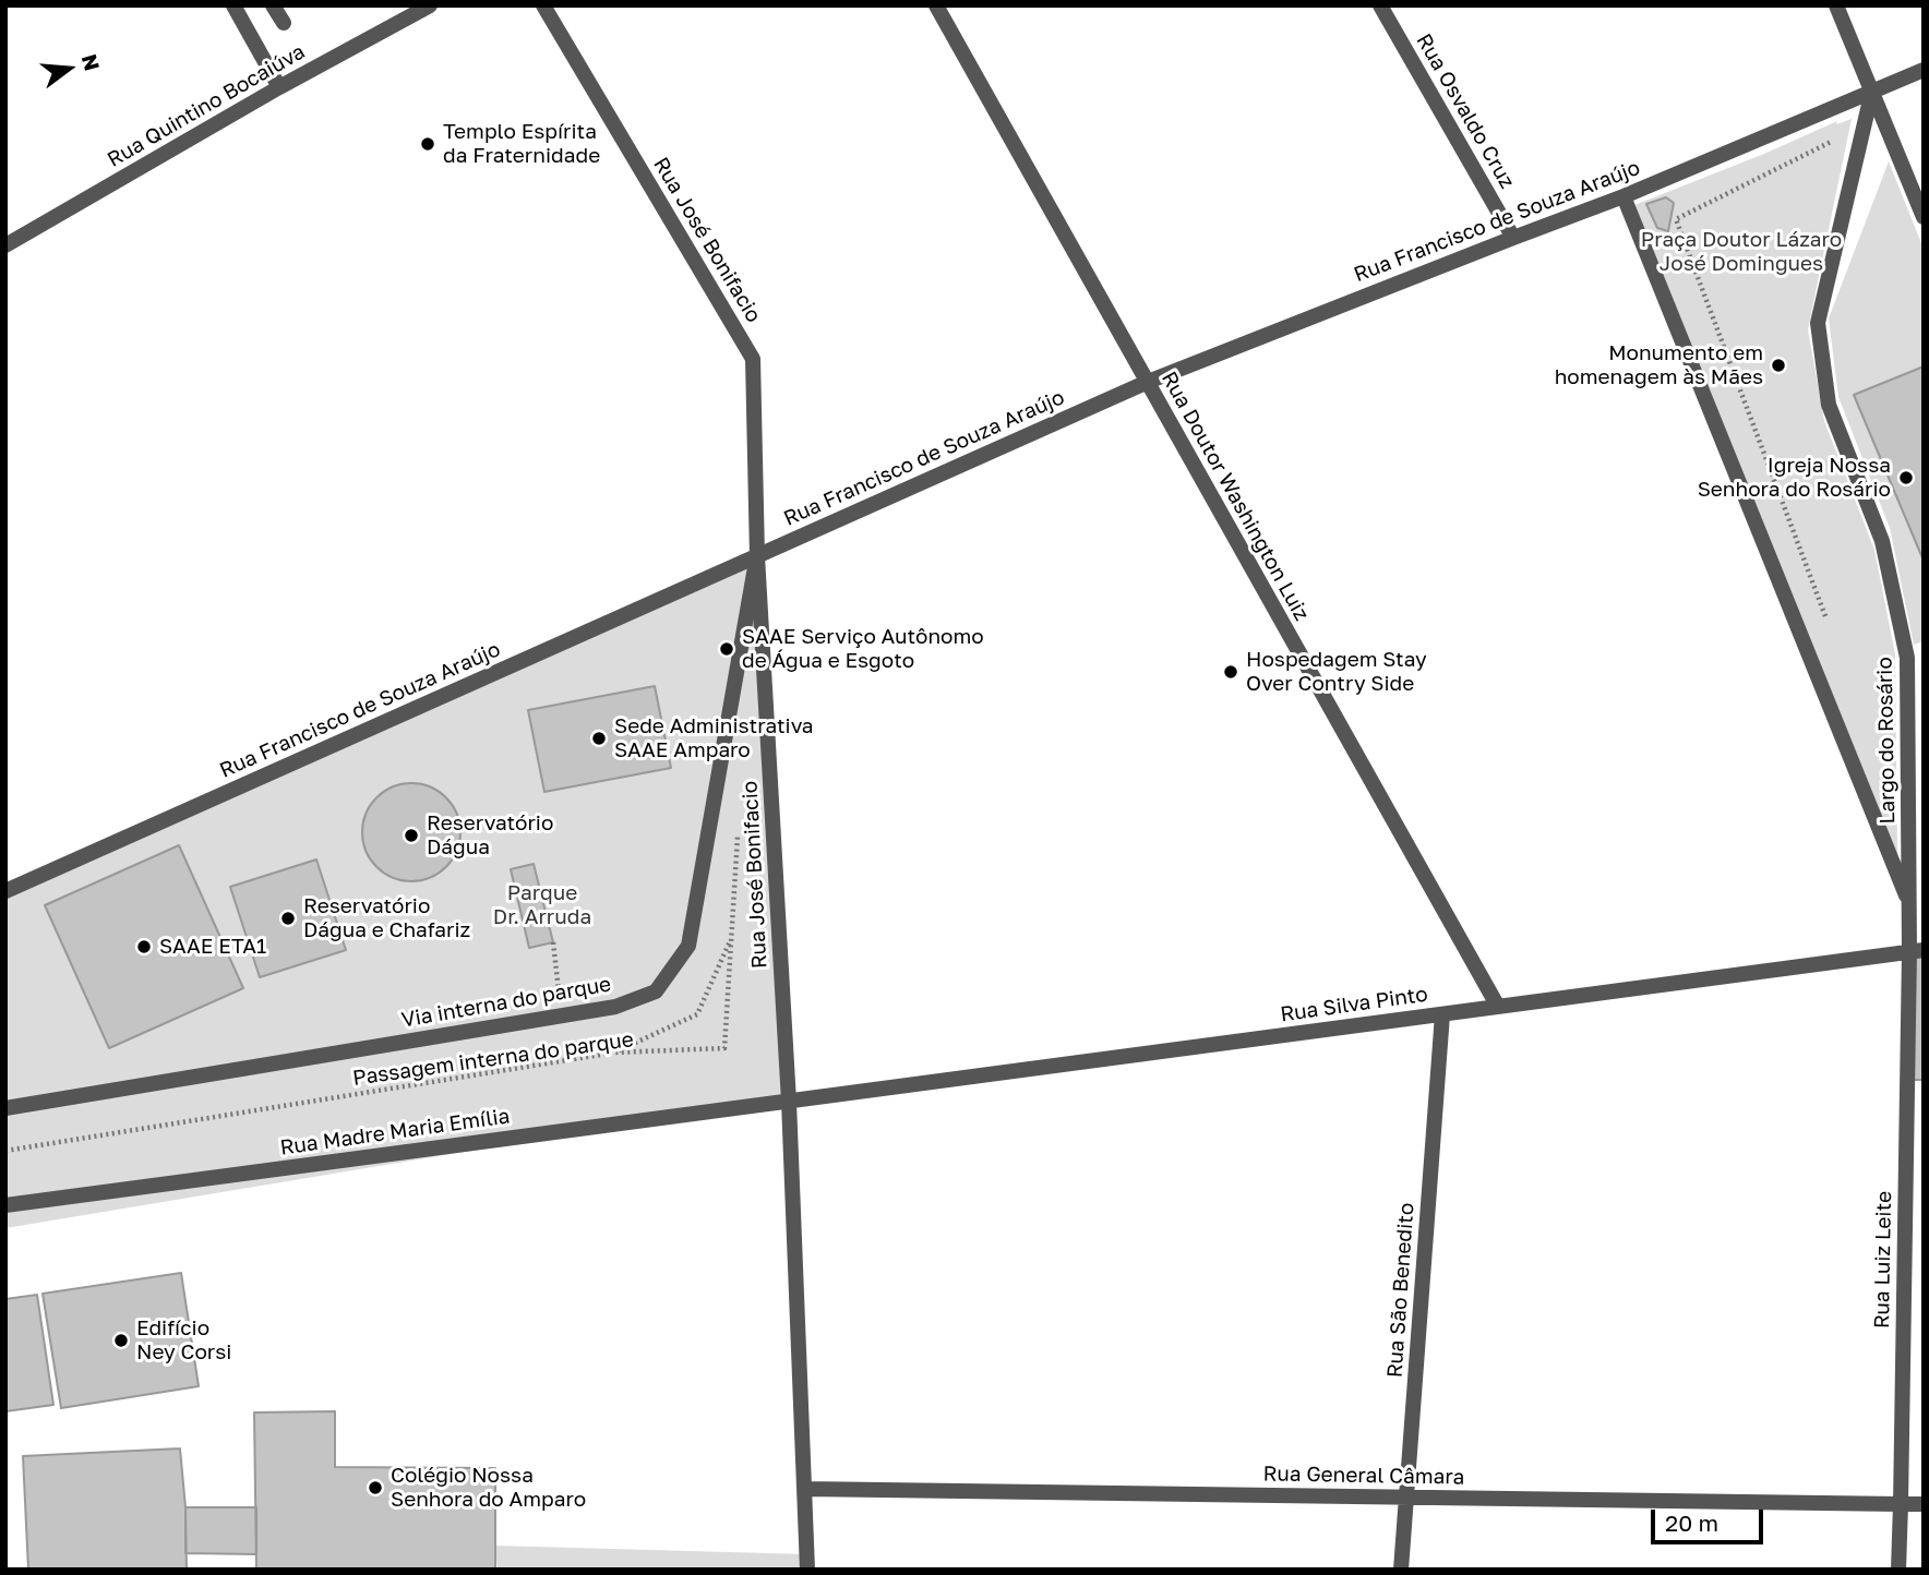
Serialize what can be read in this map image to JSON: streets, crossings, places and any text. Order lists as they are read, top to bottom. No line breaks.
{"streets":{"street":["Rua Quintino Bocaiúva","Rua Osvaldo Cruz","Rua Francisco de Souza Araújo","Rua José Bonifacio","Rua Doutor Washington Luiz","Largo do Rosário","Via interna do parque","Rua Silva Pinto","Rua Madre Maria Emília","Rua Luiz Leite","Rua São Benedito","Rua General Câmara"],"path":["Passagem interna do parque"]},"crossings":[["Rua Osvaldo Cruz","Rua Francisco de Souza Araújo"],["Rua Francisco de Souza Araújo","Rua José Bonifacio"],["Rua Francisco de Souza Araújo","Rua Doutor Washington Luiz"],["Rua Francisco de Souza Araújo","Largo do Rosário"],["Rua Francisco de Souza Araújo","Via interna do parque"],["Rua José Bonifacio","Via interna do parque"],["Rua José Bonifacio","Rua Silva Pinto"],["Rua José Bonifacio","Rua Madre Maria Emília"],["Rua José Bonifacio","Rua General Câmara"],["Rua Doutor Washington Luiz","Rua Silva Pinto"],["Largo do Rosário","Rua Silva Pinto"],["Largo do Rosário","Rua Luiz Leite"],["Rua Silva Pinto","Rua Madre Maria Emília"],["Rua Silva Pinto","Rua Luiz Leite"],["Rua Silva Pinto","Rua São Benedito"],["Rua Luiz Leite","Rua General Câmara"],["Rua São Benedito","Rua General Câmara"]],"parks":["Praça Doutor Lázaro José Domingues","Parque Dr. Arruda"],"places":["Templo Espírita da Fraternidade","Monumento em homenagem às Mães","Igreja Nossa Senhora do Rosário","SAAE Serviço Autônomo de Água e Esgoto","Hospedagem Stay Over Contry Side","Sede Administrativa SAAE Amparo","Reservatório Dágua","Reservatório Dágua e Chafariz","SAAE ETA1","Edifício Ney Corsi","Colégio Nossa Senhora do Amparo"],"scale_bar":"20 m","north":"right"}
